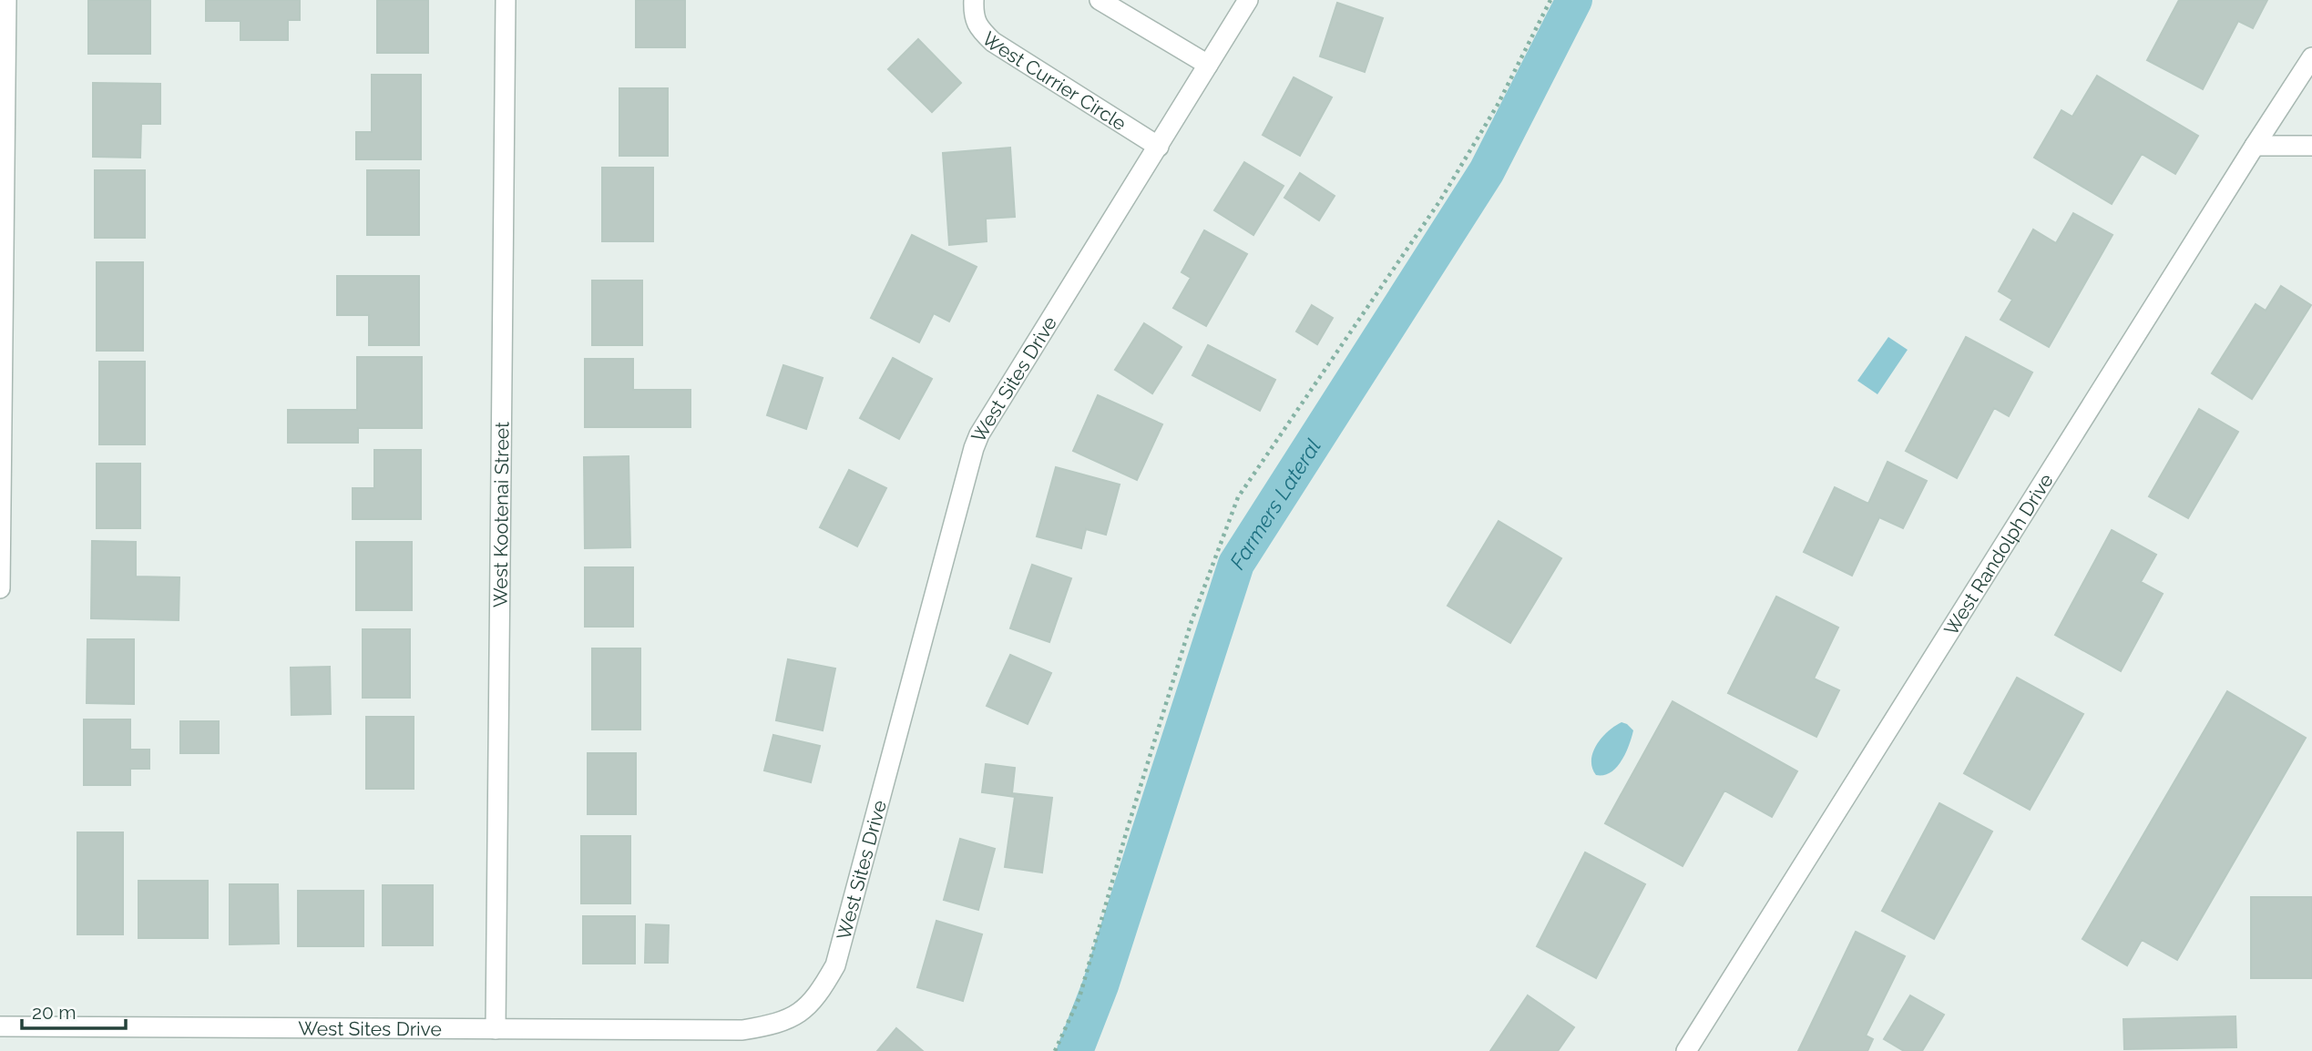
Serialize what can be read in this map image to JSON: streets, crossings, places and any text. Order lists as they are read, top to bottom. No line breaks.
{"streets":{"street":["West Currier Circle","West Sites Drive","West Kootenai Street","West Randolph Drive"]},"crossings":[["West Currier Circle","West Sites Drive"],["West Sites Drive","West Kootenai Street"]],"water":["Farmers Lateral"],"scale_bar":"20 m"}
